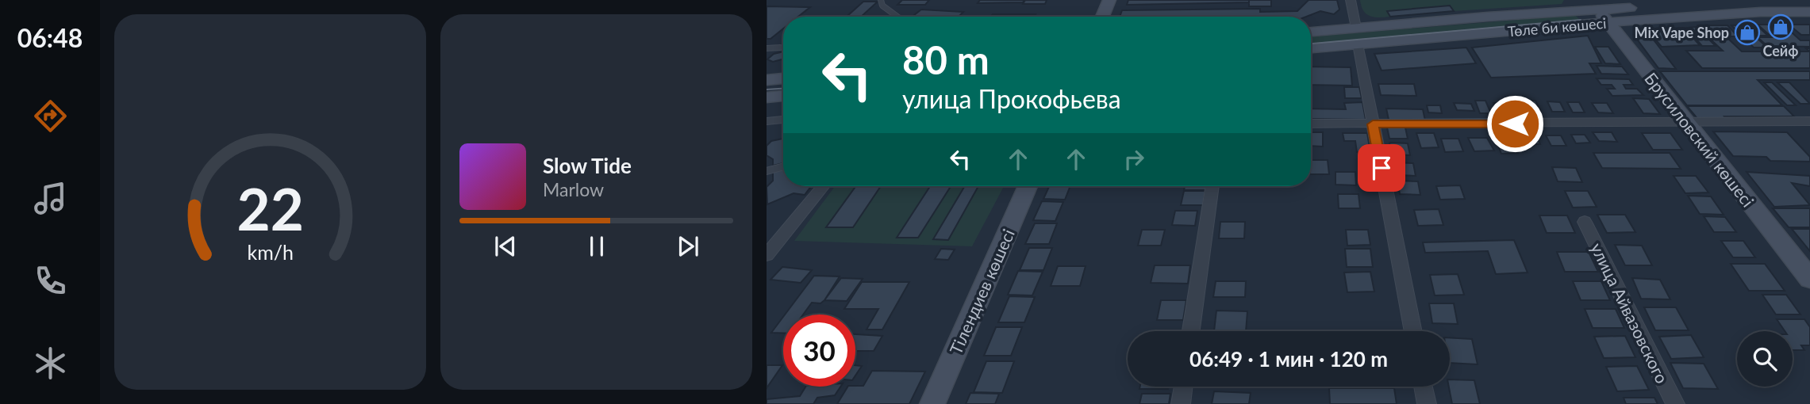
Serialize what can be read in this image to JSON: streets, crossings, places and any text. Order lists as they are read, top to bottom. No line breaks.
{"streets":{"main road":["Төле би көшесі","Брусиловский көшесі","Тілендиев көшесі"],"street":["улица Айвазовского"]},"crossings":[["Төле би көшесі","Брусиловский көшесі"]],"places":{"shop":["Сейф","Mix Vape Shop"]},"page":{"tabs":"06:48","turn":["80 m","улица Прокофьева"],"song":["Slow Tide","Marlow"],"limit":"30","trip":"06:49 · 1 мин · 120 m","gauge":["22","km/h"]}}
